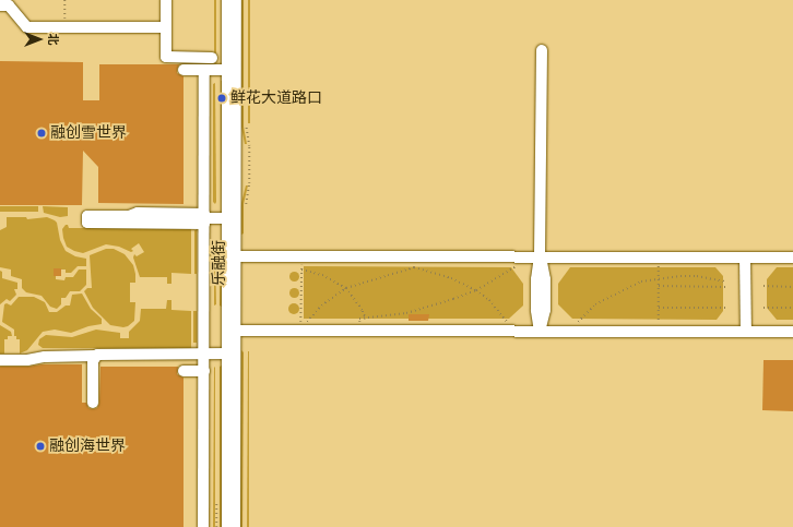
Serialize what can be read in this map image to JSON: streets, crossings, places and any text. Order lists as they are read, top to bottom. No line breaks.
{"streets":{"street":["乐融街"]},"places":["鲜花大道路口","融创雪世界","融创海世界"],"north":"right"}
